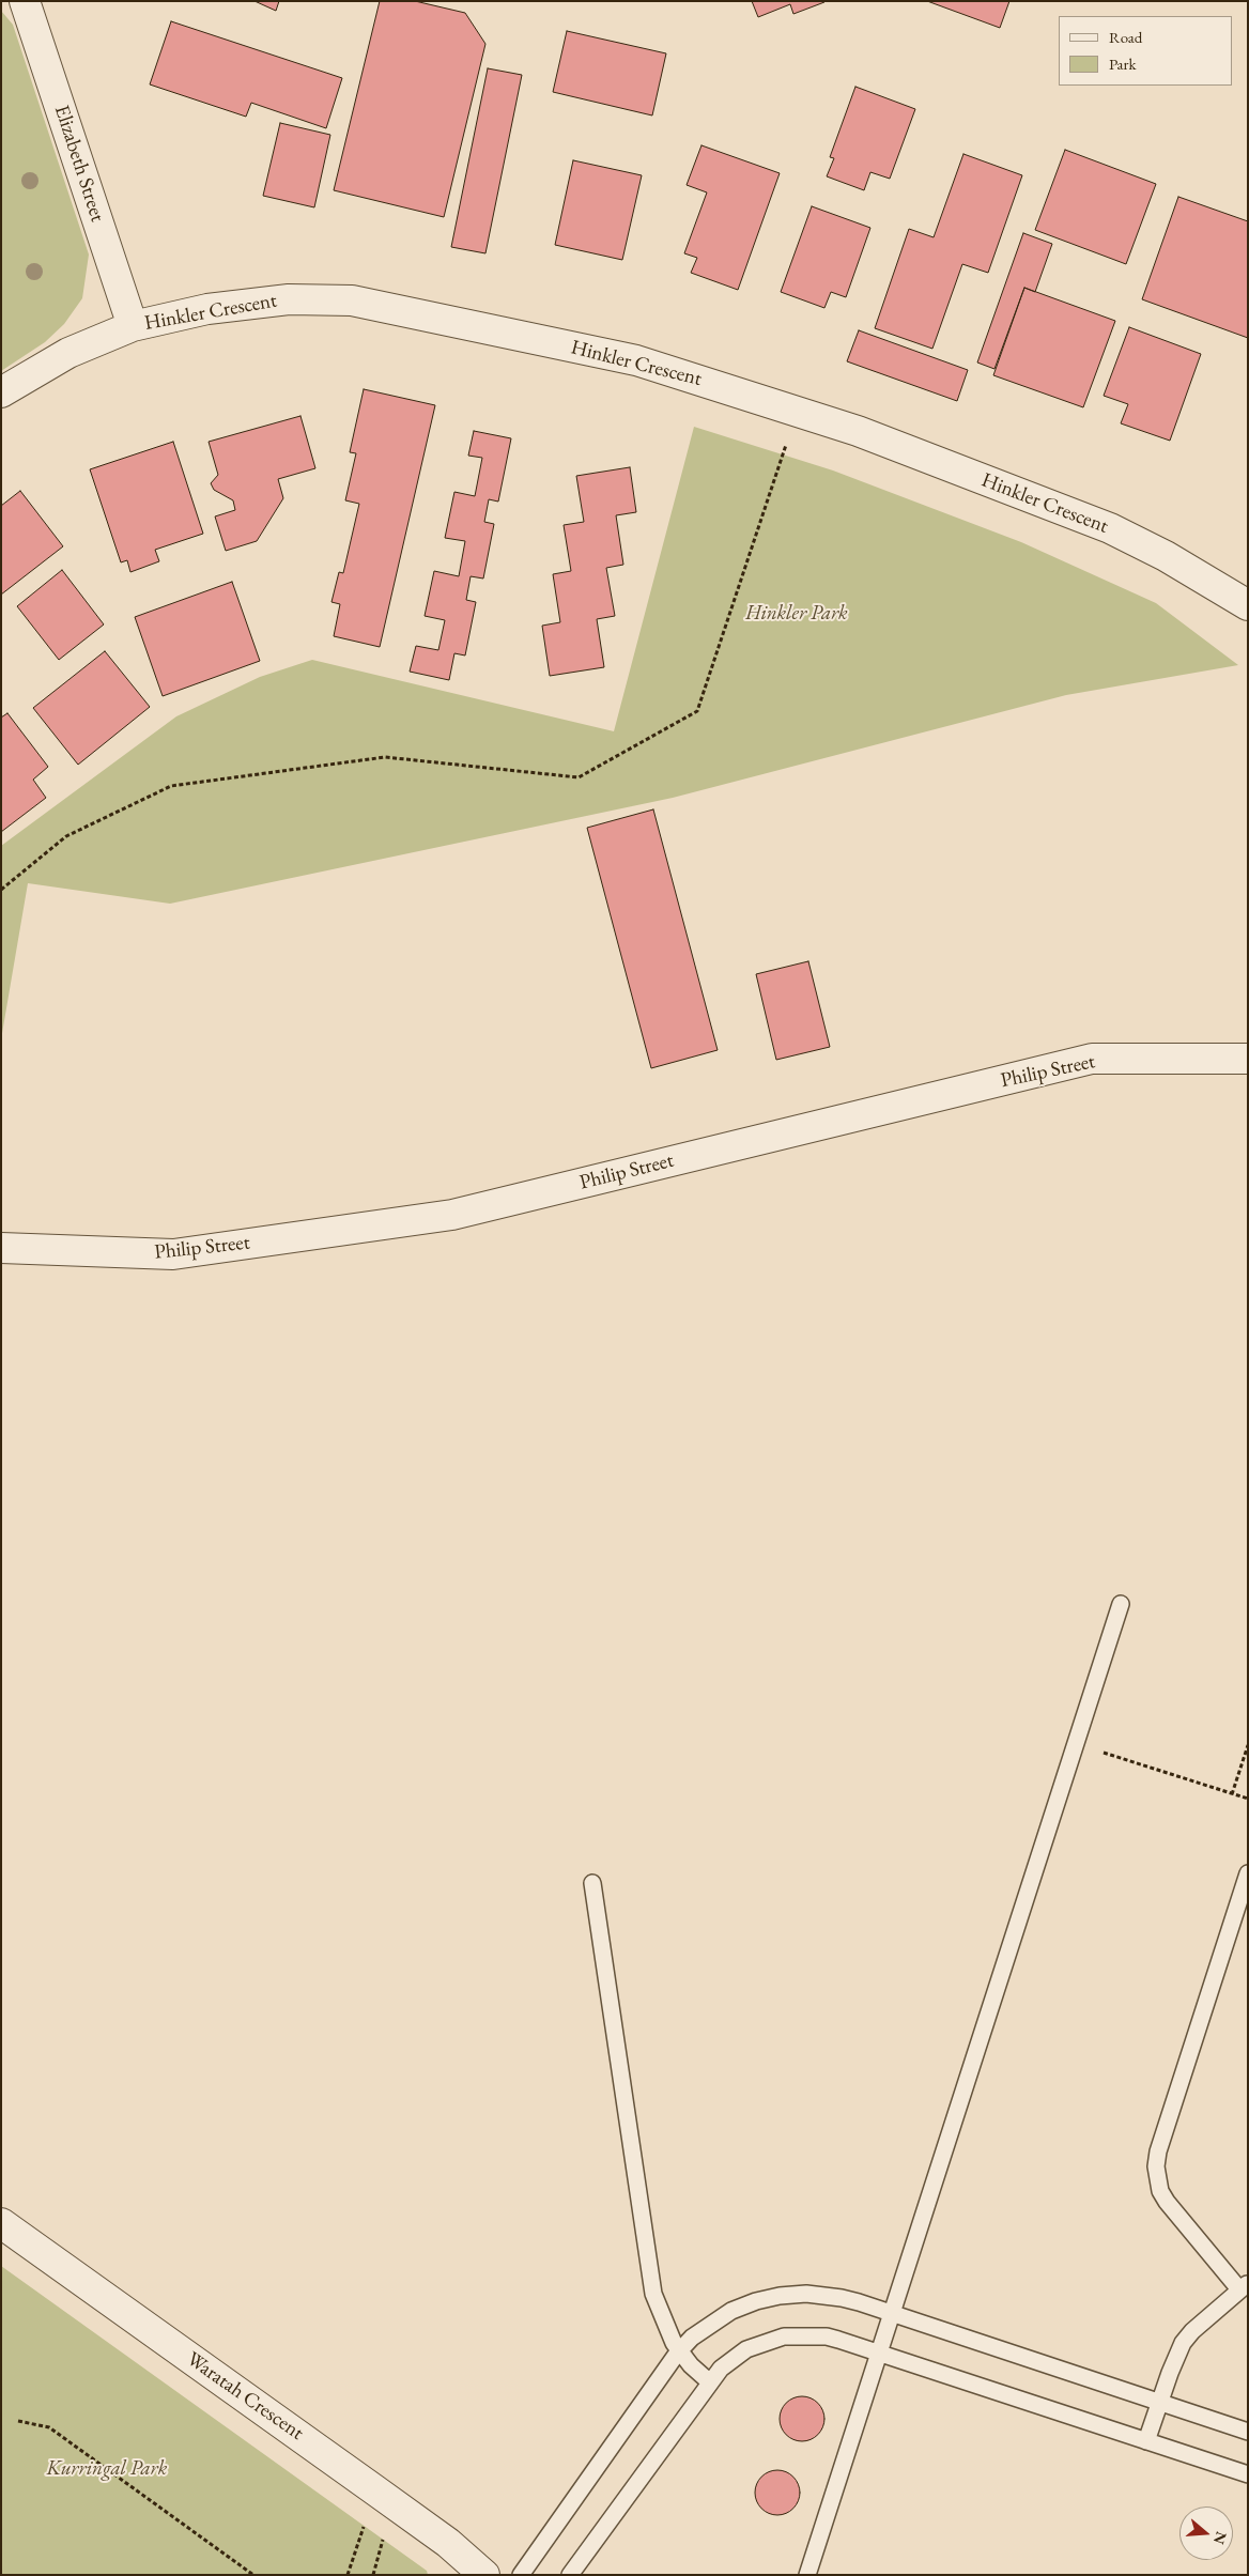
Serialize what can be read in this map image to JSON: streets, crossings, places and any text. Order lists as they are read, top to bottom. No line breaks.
{"streets":{"street":["Elizabeth Street","Hinkler Crescent","Philip Street","Waratah Crescent"]},"crossings":[["Elizabeth Street","Hinkler Crescent"]],"parks":["Hinkler Park","Kurringal Park"],"legend":["Road","Park"],"north":"right"}
